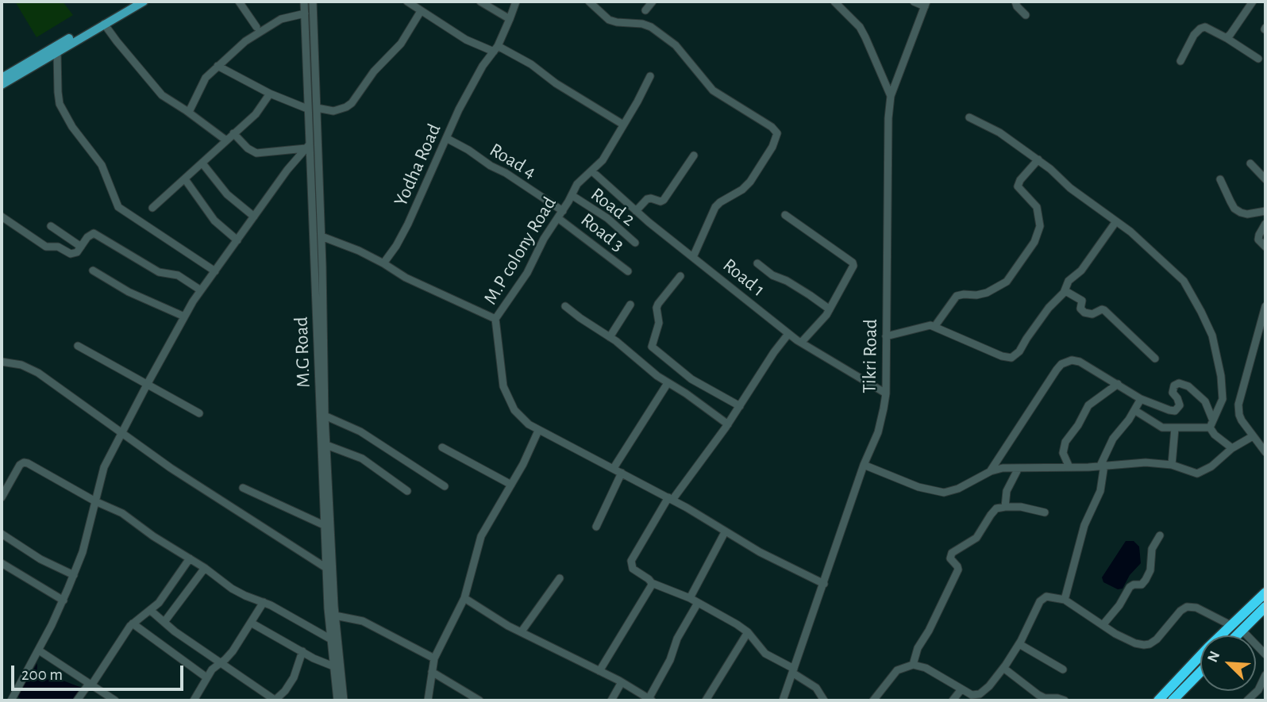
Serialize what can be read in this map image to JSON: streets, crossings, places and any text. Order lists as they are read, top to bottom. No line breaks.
{"streets":{"street":["Road 4","Yodha Road","Road 2","Road 3","M.P colony Road","Road 1","M.G Road","Tikri Road"]},"crossings":[["Road 4","Yodha Road"],["Road 4","M.P colony Road"],["Yodha Road","M.P colony Road"],["Road 2","M.P colony Road"],["Road 3","M.P colony Road"],["M.P colony Road","Road 1"],["Road 1","Tikri Road"]],"scale_bar":"200 m","north":"top left"}
